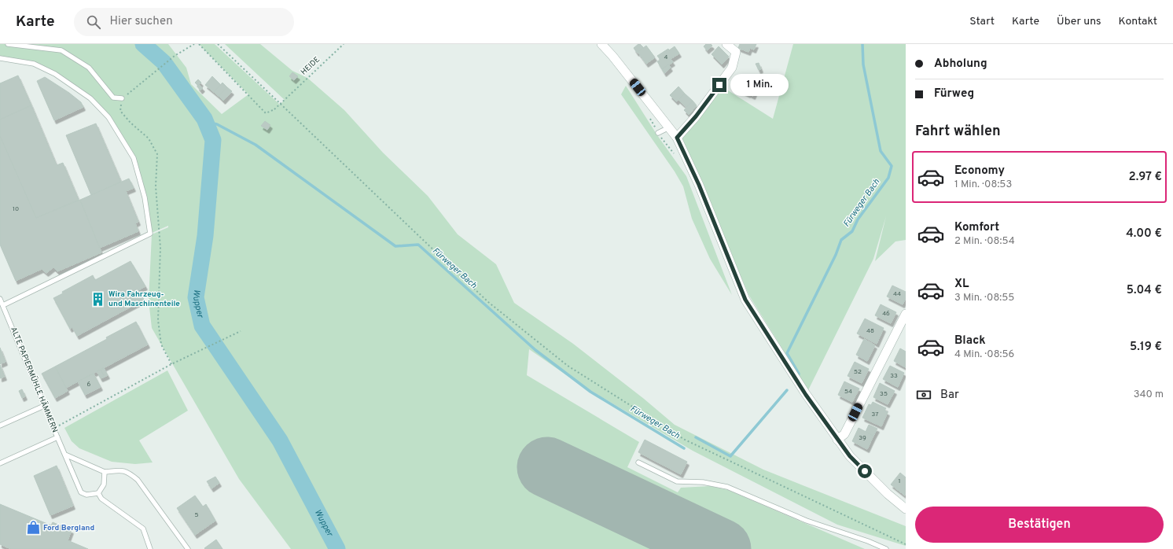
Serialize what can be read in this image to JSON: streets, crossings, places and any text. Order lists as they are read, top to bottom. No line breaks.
{"streets":{"lane":["ALTE PAPIERMÜHLE HÄMMERN"],"path":["HEIDE"]},"water":["Fürweger Bach","Wupper"],"places":{"building":["Wira Fahrzeug- und Maschinenteile"],"shop":["Ford Bergland"]},"house_numbers":["4","10","44","46","48","52","33","6","54","35","37","39","1","5"],"page":{"header":"Karte","search":"Hier suchen","nav":["Start","Karte","Über uns","Kontakt"],"banner":["Abholung","Fürweg"],"bubble":"1 Min.","heading":"Fahrt wählen","list":[{"name":"Economy","note":"1 Min. · 08:53","value":"2.97 €"},{"name":"Komfort","note":"2 Min. · 08:54","value":"4.00 €"},{"name":"XL","note":"3 Min. · 08:55","value":"5.04 €"},{"name":"Black","note":"4 Min. · 08:56","value":"5.19 €"}],"pay":["Bar","340 m"],"buttons":"Bestätigen"}}
